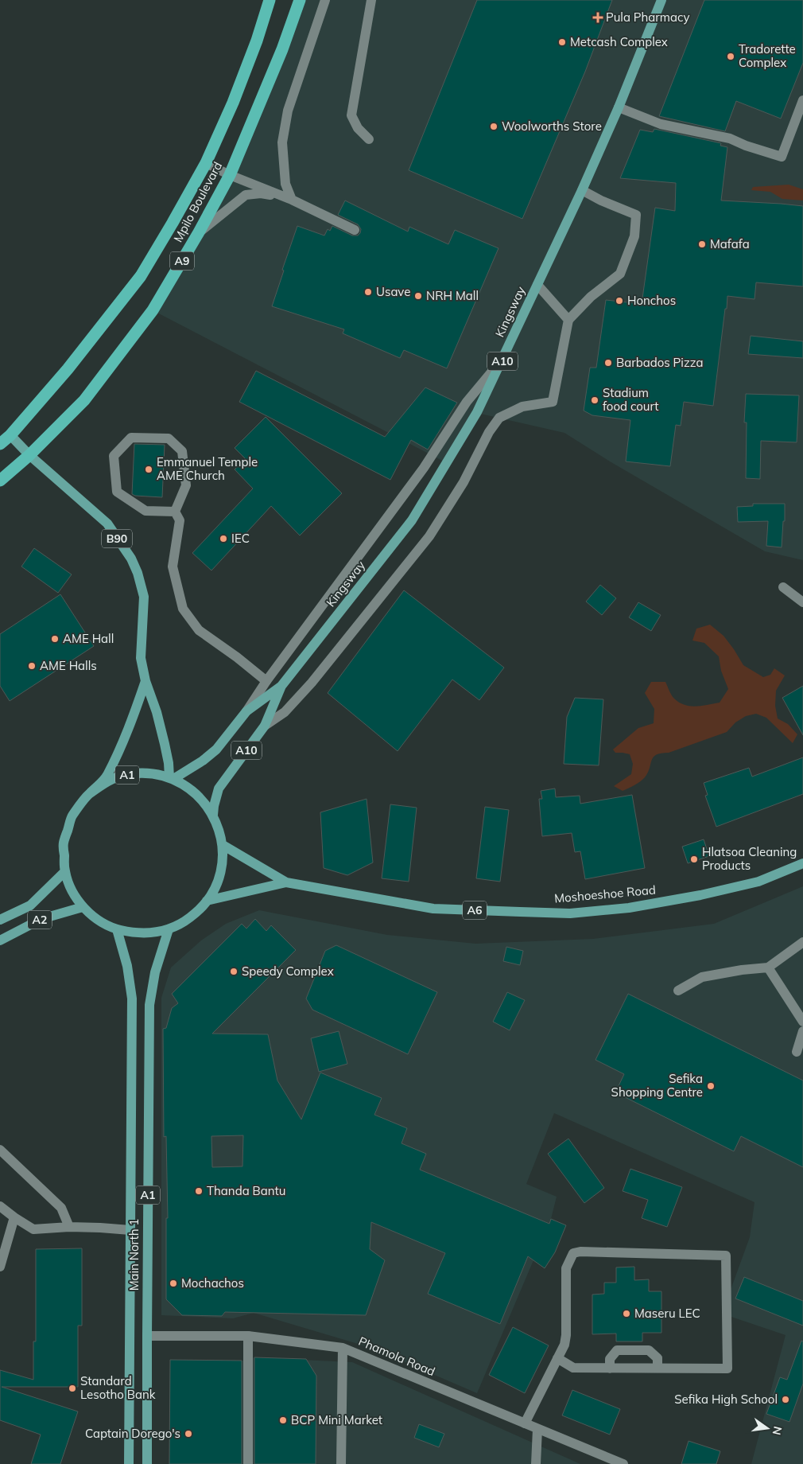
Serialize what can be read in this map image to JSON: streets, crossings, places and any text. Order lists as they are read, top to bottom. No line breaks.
{"streets":{"highway":["Mpilo Boulevard","A9"],"main road":["Kingsway","A10","B90","A1","Moshoeshoe Road","A6","A2","Main North 1"],"street":["Phamola Road"]},"crossings":[["Mpilo Boulevard","B90"],["Kingsway","B90"],["Kingsway","A1"],["B90","A1"],["A1","Moshoeshoe Road"],["A1","A2"],["A1","Main North 1"],["Main North 1","Phamola Road"]],"places":{"health":["Pula Pharmacy"],"other":["Metcash Complex","Tradorette Complex","Woolworths Store","Mafafa","Usave","NRH Mall","Honchos","Barbados Pizza","Stadium food court","Emmanuel Temple AME Church","IEC","AME Hall","AME Halls","Hlatsoa Cleaning Products","Speedy Complex","Sefika Shopping Centre","Thanda Bantu","Mochachos","Maseru LEC","Standard Lesotho Bank","Sefika High School","BCP Mini Market","Captain Dorego's"]},"north":"right"}
